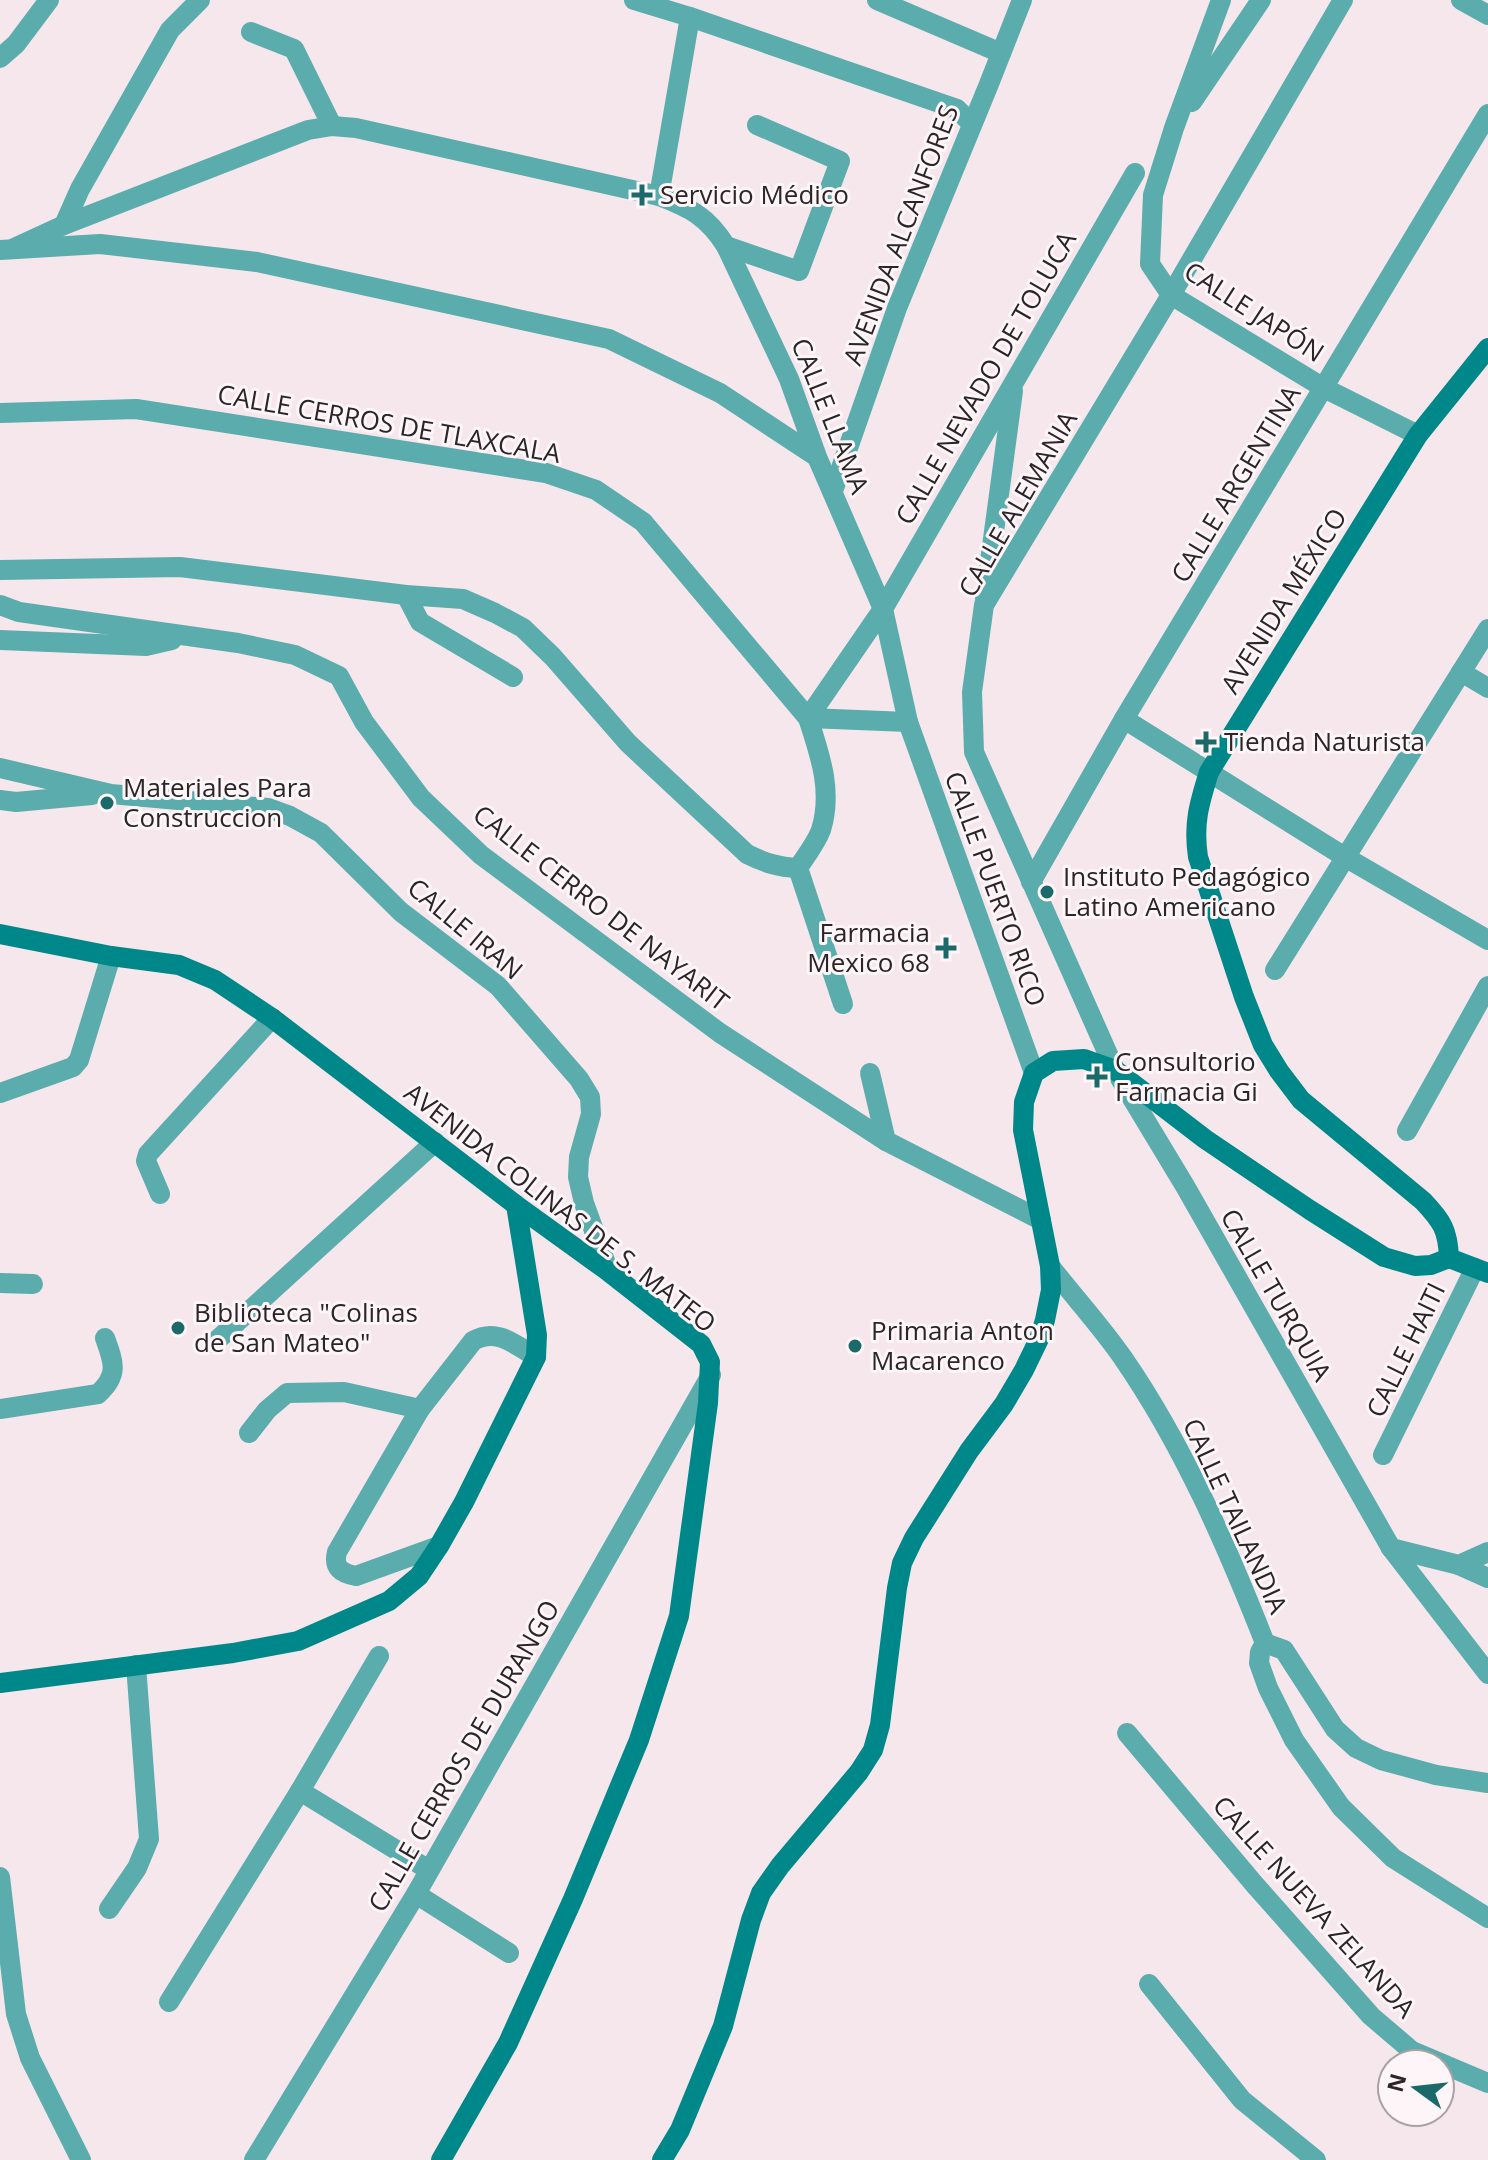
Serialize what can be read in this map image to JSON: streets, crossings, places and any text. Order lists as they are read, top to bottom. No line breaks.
{"streets":{"street":["AVENIDA ALCANFORES","CALLE JAPÓN","CALLE NEVADO DE TOLUCA","CALLE LLAMA","CALLE CERROS DE TLAXCALA","CALLE ARGENTINA","CALLE ALEMANIA","AVENIDA MÉXICO","CALLE PUERTO RICO","CALLE CERRO DE NAYARIT","CALLE IRAN","AVENIDA COLINAS DE S. MATEO","CALLE TURQUIA","CALLE HAITI","CALLE TAILANDIA","CALLE CERROS DE DURANGO","CALLE NUEVA ZELANDA"]},"crossings":[["AVENIDA ALCANFORES","CALLE LLAMA"],["CALLE JAPÓN","CALLE ARGENTINA"],["CALLE JAPÓN","CALLE ALEMANIA"],["CALLE JAPÓN","AVENIDA MÉXICO"],["CALLE NEVADO DE TOLUCA","CALLE LLAMA"],["CALLE NEVADO DE TOLUCA","CALLE CERROS DE TLAXCALA"],["CALLE ARGENTINA","CALLE ALEMANIA"],["CALLE ALEMANIA","CALLE TURQUIA"],["CALLE IRAN","AVENIDA COLINAS DE S. MATEO"],["AVENIDA COLINAS DE S. MATEO","CALLE CERROS DE DURANGO"]],"places":{"health":["Servicio Médico","Tienda Naturista","Farmacia Mexico 68","Consultorio Farmacia Gi"],"other":["Materiales Para Construccion","Instituto Pedagógico Latino Americano","Biblioteca \"Colinas de San Mateo\"","Primaria Anton Macarenco"]},"north":"left"}
